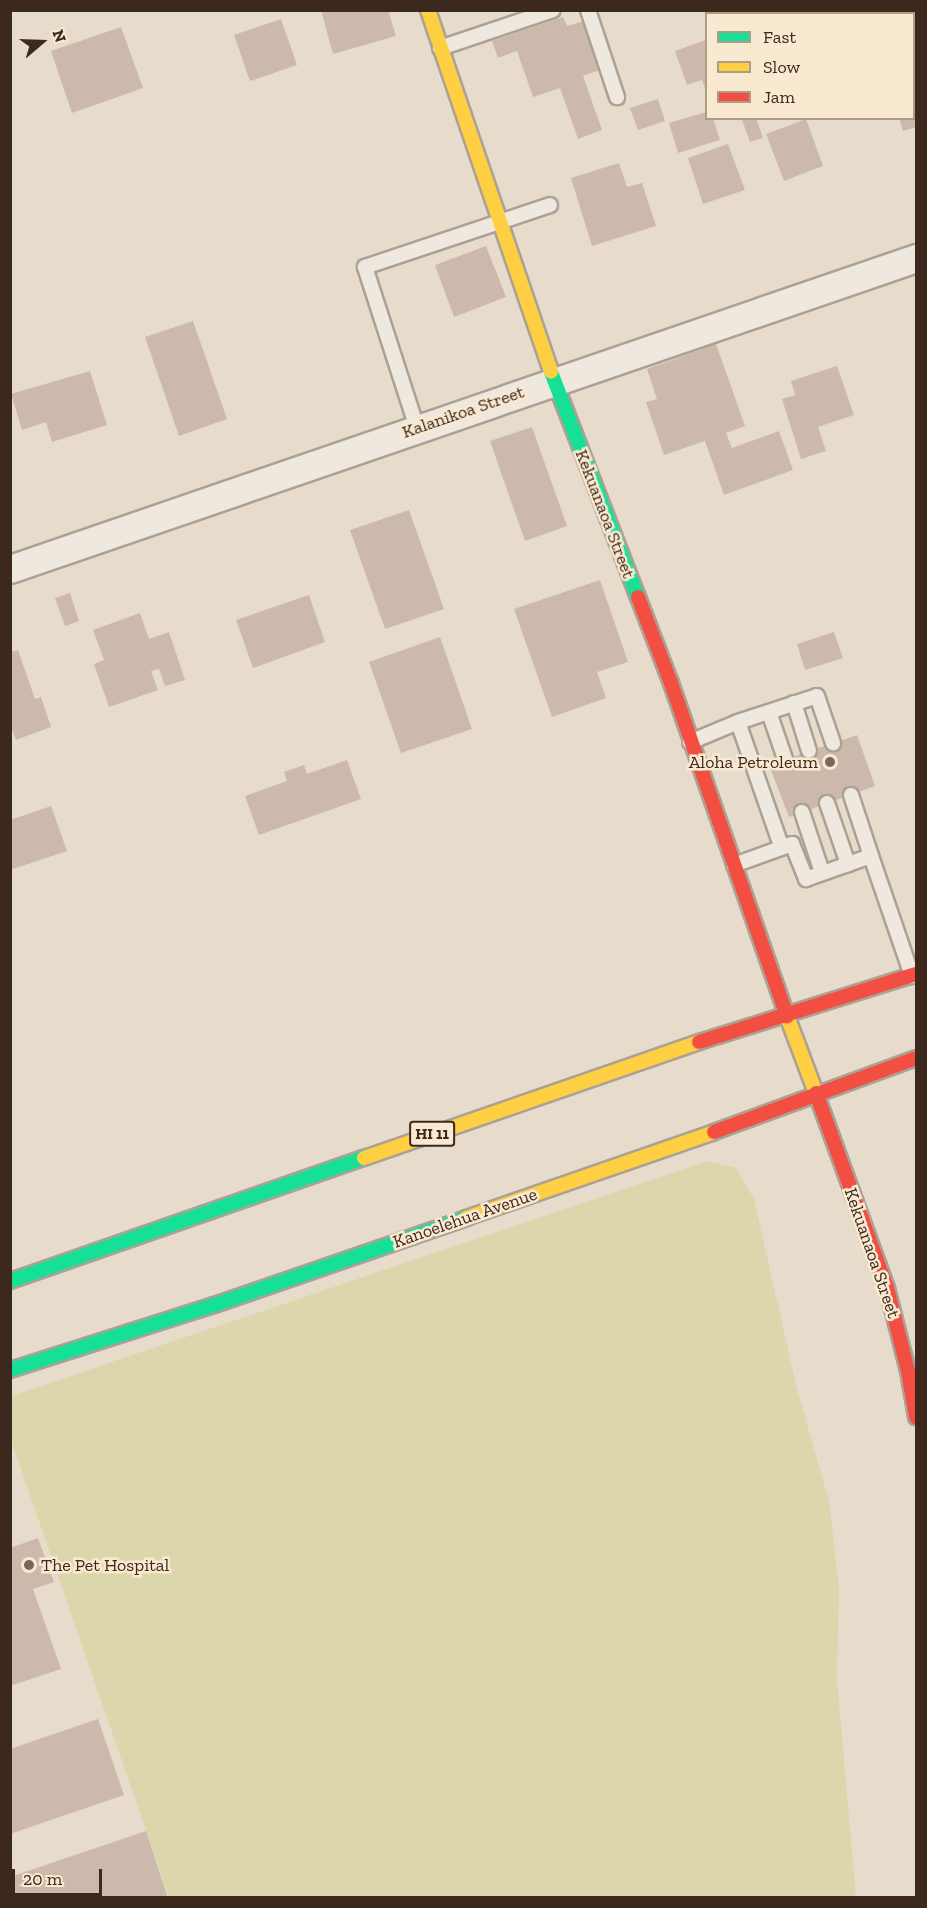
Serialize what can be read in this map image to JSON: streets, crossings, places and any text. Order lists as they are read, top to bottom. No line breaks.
{"streets":{"main road":["Kekuanaoa Street","HI 11","Kanoelehua Avenue"],"street":["Kalanikoa Street"]},"crossings":[["Kalanikoa Street","Kekuanaoa Street"],["Kekuanaoa Street","HI 11"],["Kekuanaoa Street","Kanoelehua Avenue"]],"places":["Aloha Petroleum","The Pet Hospital"],"legend":["Fast","Slow","Jam"],"scale_bar":"20 m","north":"right"}
